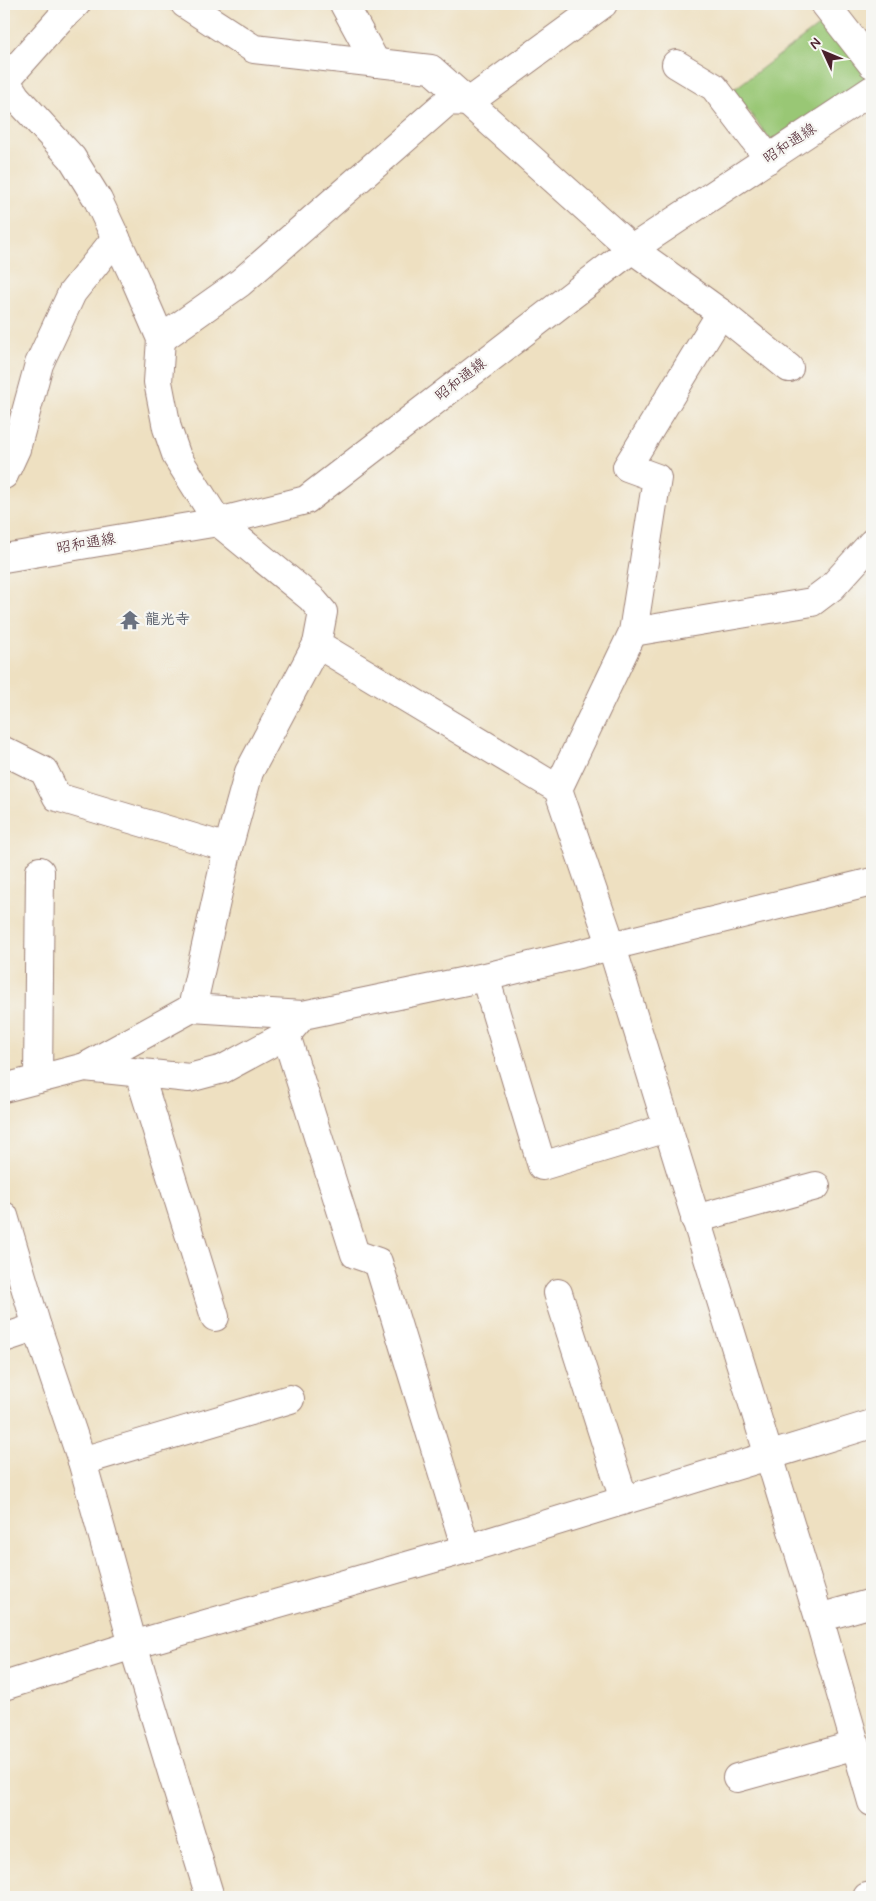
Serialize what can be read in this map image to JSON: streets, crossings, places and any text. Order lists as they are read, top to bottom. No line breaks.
{"streets":{"street":["昭和通線"]},"places":{"temple":["龍光寺"]},"north":"top left"}
